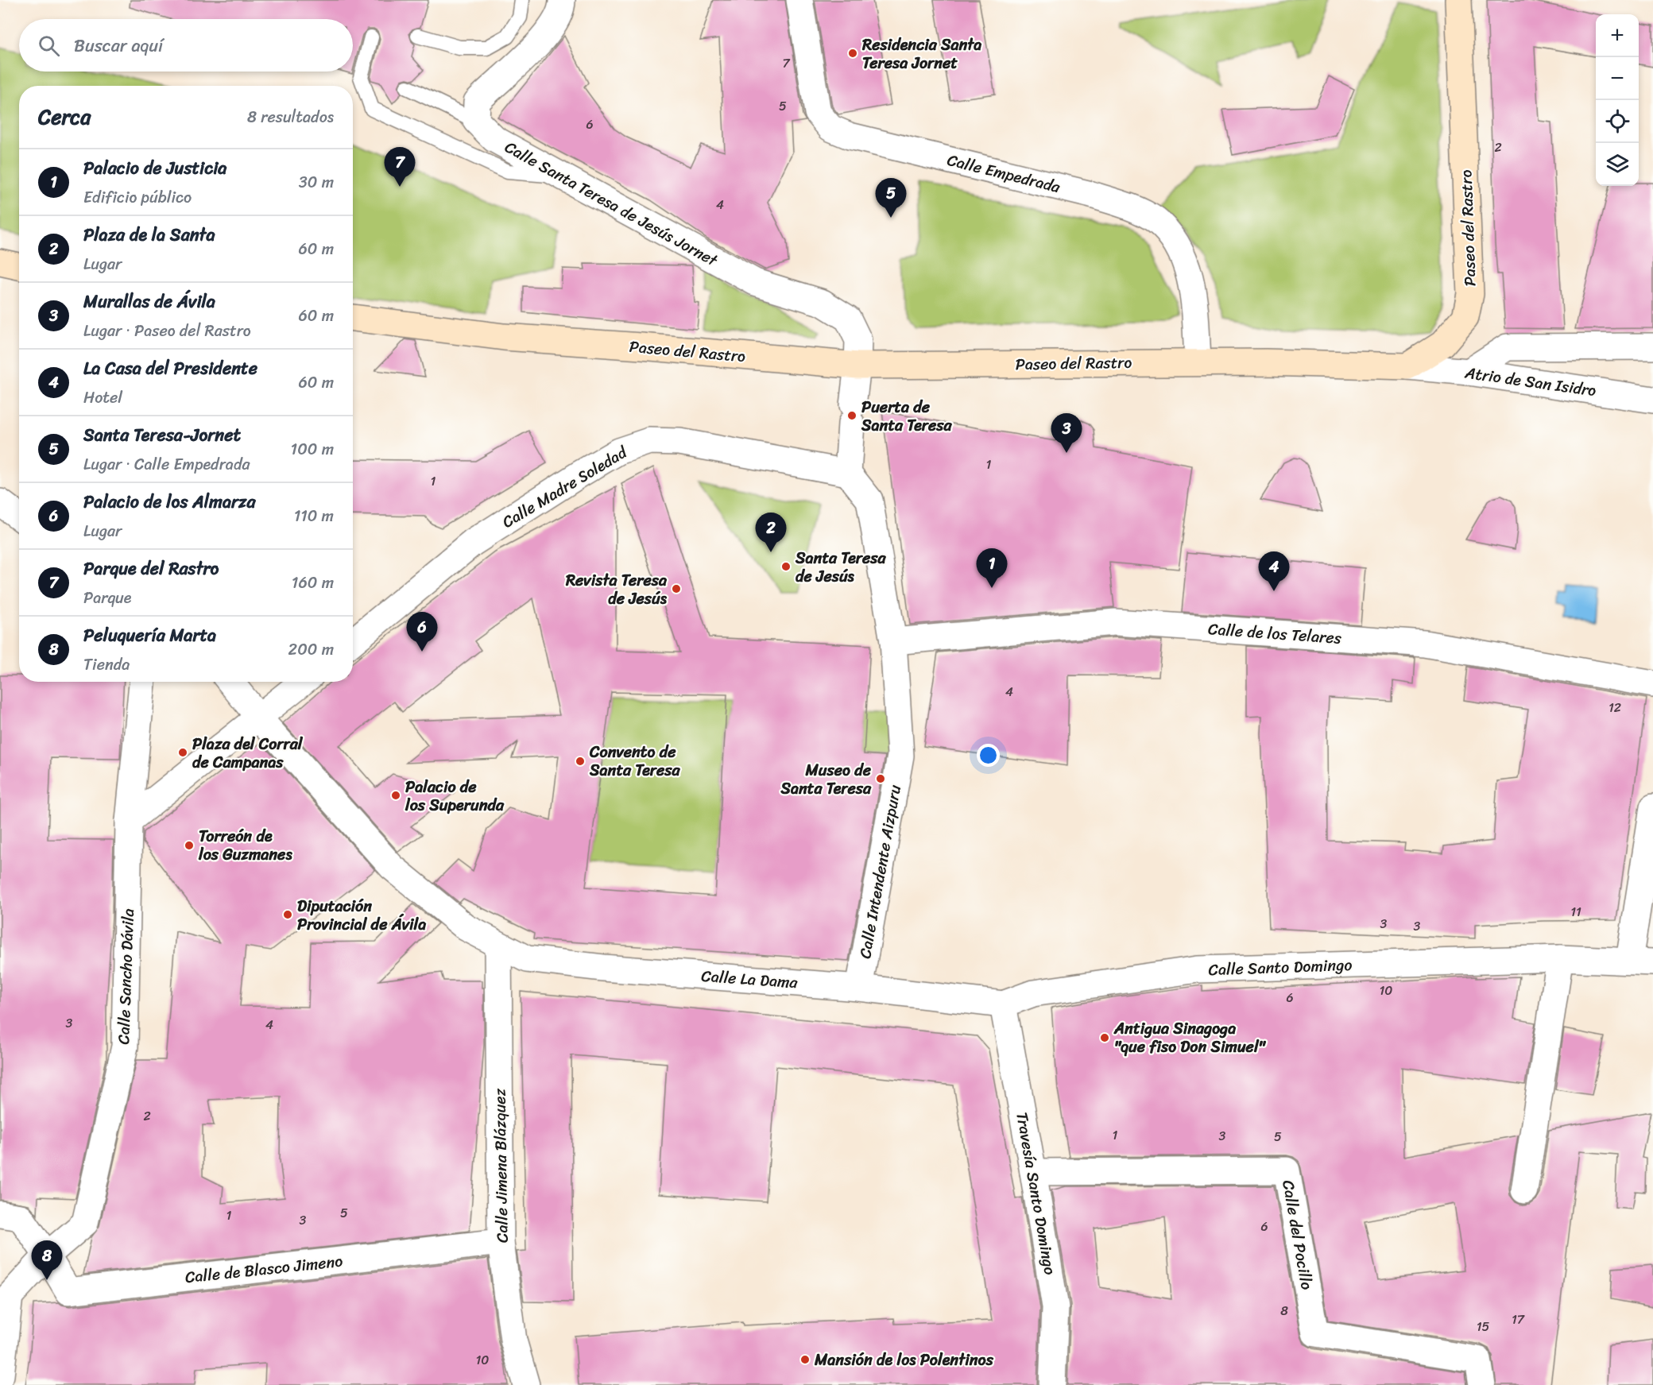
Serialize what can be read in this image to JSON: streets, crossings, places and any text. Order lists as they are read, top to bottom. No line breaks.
{"streets":{"street":["Calle Empedrada","Calle Santa Teresa de Jesús Jornet","Paseo del Rastro","Atrio de San Isidro","Calle Madre Soledad","Calle de los Telares","Calle Intendente Aizpuru","Calle Santo Domingo","Calle Sancho Dávila","Calle La Dama","Calle Jimena Blázquez","Travesía Santo Domingo","Calle del Pocillo","Calle de Blasco Jimeno"]},"crossings":[["Calle Empedrada","Paseo del Rastro"],["Calle Santa Teresa de Jesús Jornet","Paseo del Rastro"],["Calle Santa Teresa de Jesús Jornet","Calle Madre Soledad"],["Calle Santa Teresa de Jesús Jornet","Calle Intendente Aizpuru"],["Paseo del Rastro","Atrio de San Isidro"],["Calle Madre Soledad","Calle Intendente Aizpuru"],["Calle de los Telares","Calle Intendente Aizpuru"],["Calle Intendente Aizpuru","Calle La Dama"],["Calle Santo Domingo","Calle La Dama"],["Calle Santo Domingo","Travesía Santo Domingo"],["Calle Sancho Dávila","Calle de Blasco Jimeno"],["Calle La Dama","Calle Jimena Blázquez"],["Calle La Dama","Travesía Santo Domingo"],["Calle Jimena Blázquez","Calle de Blasco Jimeno"],["Travesía Santo Domingo","Calle del Pocillo"]],"places":["Residencia Santa Teresa Jornet","Puerta de Santa Teresa","Santa Teresa de Jesús","Revista Teresa de Jesús","Plaza del Corral de Campanas","Convento de Santa Teresa","Museo de Santa Teresa","Palacio de los Superunda","Torreón de los Guzmanes","Diputación Provincial de Ávila","Antigua Sinagoga \"que fiso Don Simuel\"","Mansión de los Polentinos"],"house_numbers":["7","5","6","2","4","1","1","4","12","11","3","3","10","6","3","4","2","1","3","5","5","1","3","6","8","17","15","10"],"page":{"map_buttons":["+","−"],"search":"Buscar aquí","heading":["Cerca","8 resultados"],"pins":["7","5","3","2","1","4","6","8"],"list":[{"mark":"1","name":"Palacio de Justicia","note":"Edificio público","value":"30 m"},{"mark":"2","name":"Plaza de la Santa","note":"Lugar","value":"60 m"},{"mark":"3","name":"Murallas de Ávila","note":"Lugar · Paseo del Rastro","value":"60 m"},{"mark":"4","name":"La Casa del Presidente","note":"Hotel","value":"60 m"},{"mark":"5","name":"Santa Teresa-Jornet","note":"Lugar · Calle Empedrada","value":"100 m"},{"mark":"6","name":"Palacio de los Almarza","note":"Lugar","value":"110 m"},{"mark":"7","name":"Parque del Rastro","note":"Parque","value":"160 m"},{"mark":"8","name":"Peluquería Marta","note":"Tienda","value":"200 m"}]}}
